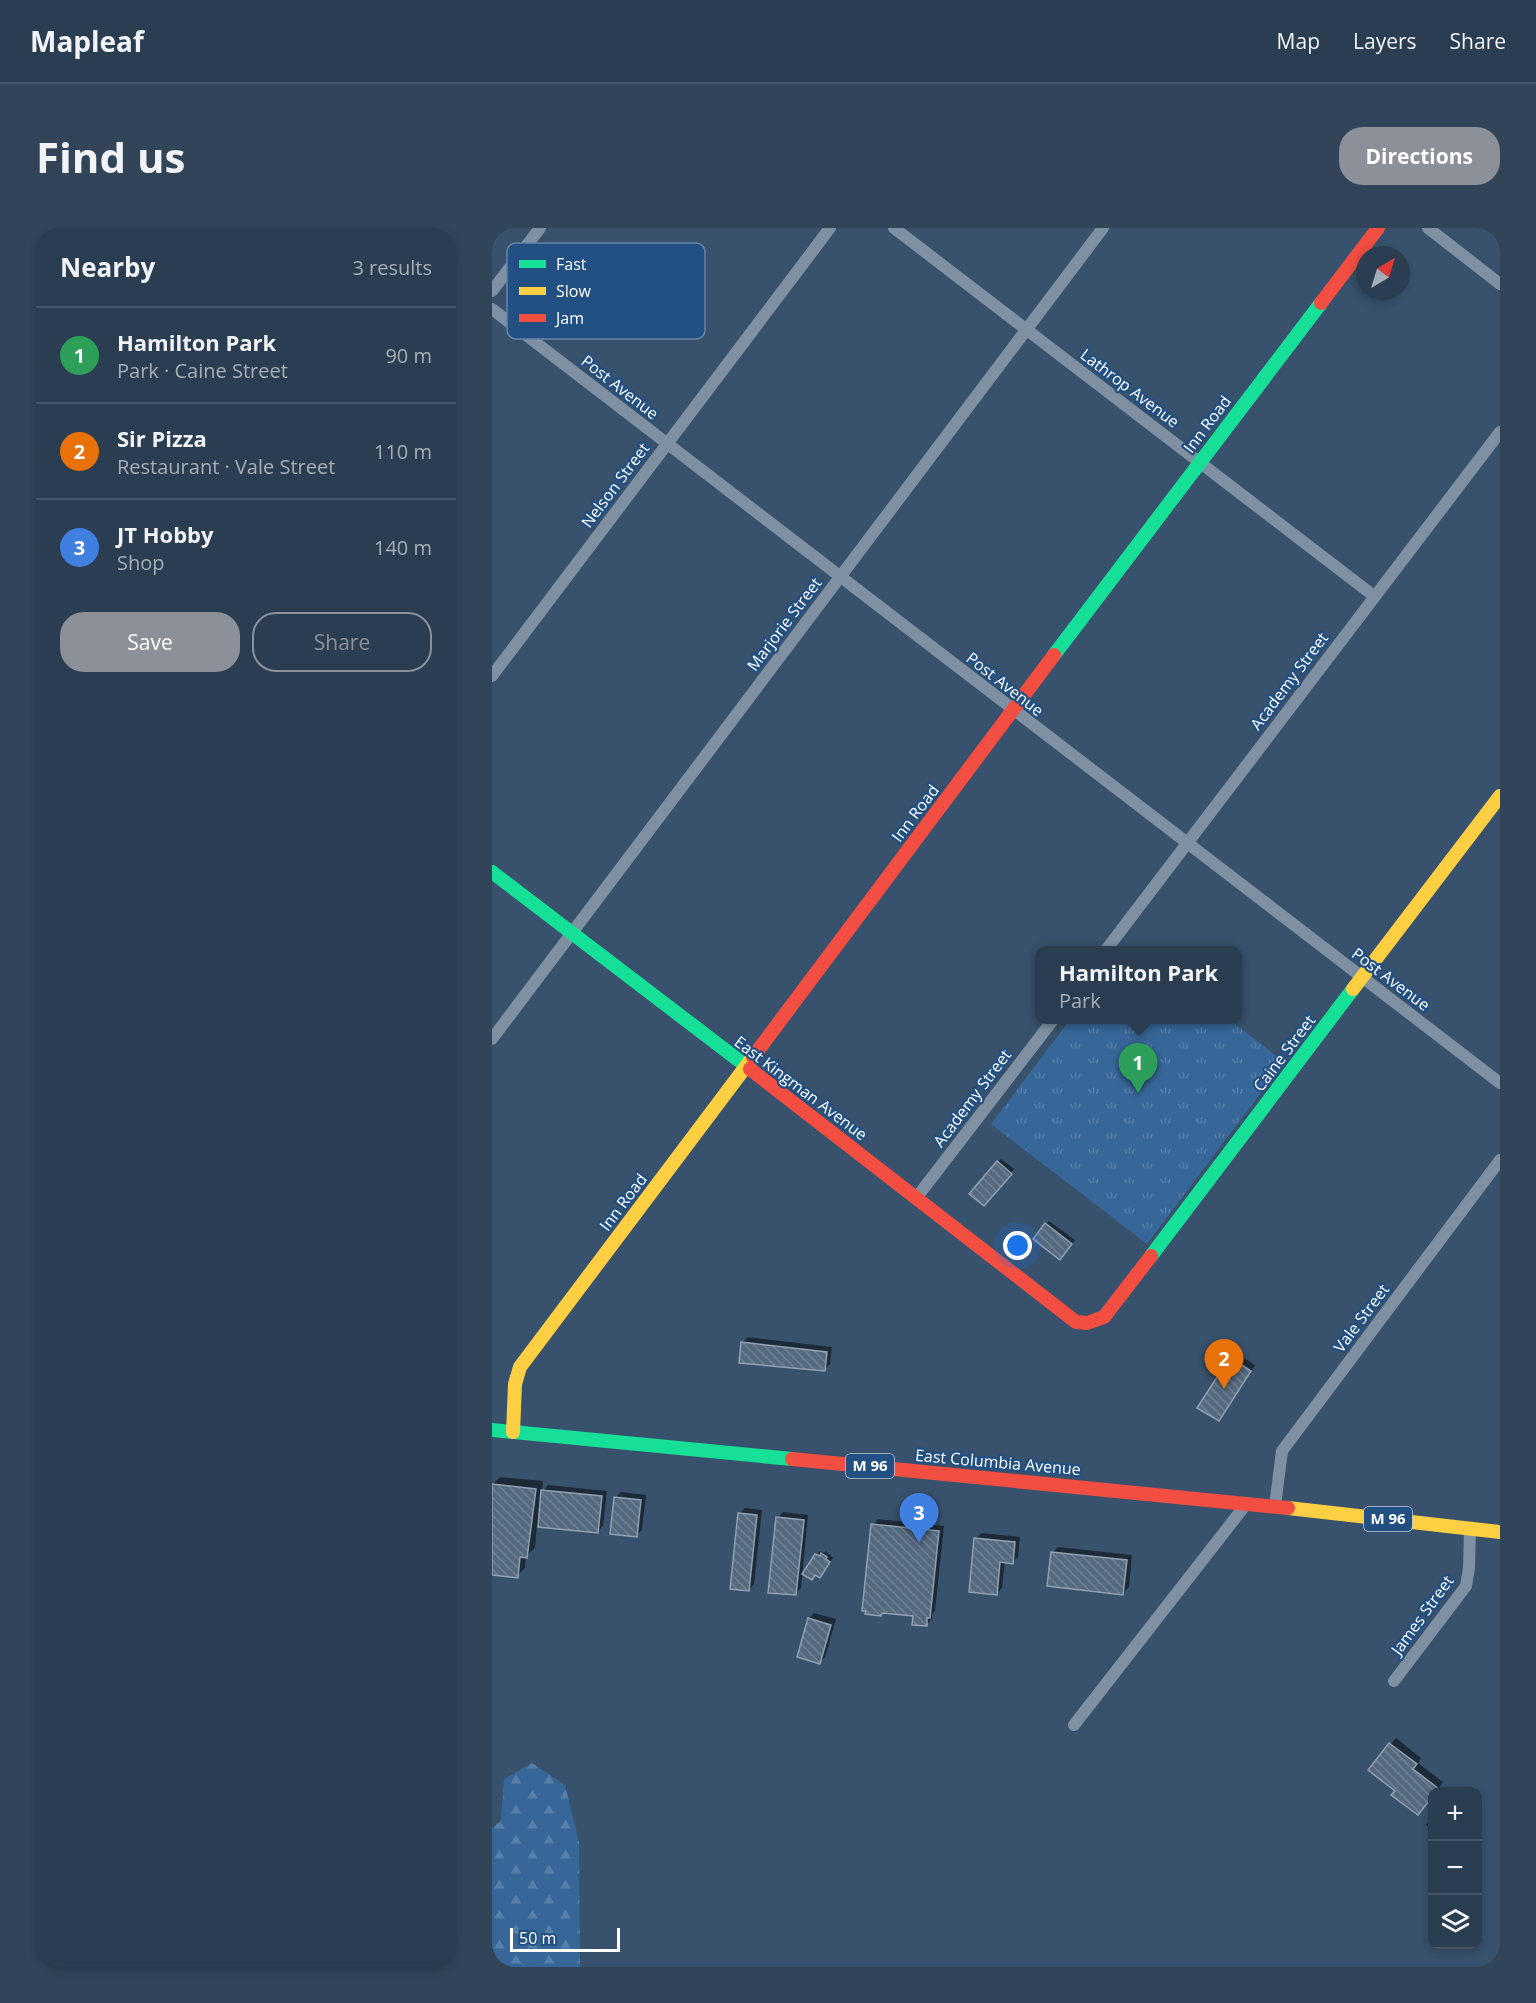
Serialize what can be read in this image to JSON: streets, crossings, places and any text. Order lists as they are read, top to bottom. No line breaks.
{"streets":{"street":["Post Avenue","Lathrop Avenue","Inn Road","Nelson Street","Marjorie Street","Academy Street","Caine Street","East Kingman Avenue","Vale Street","East Columbia Avenue","M 96","James Street"]},"crossings":[["Post Avenue","Inn Road"],["Post Avenue","Nelson Street"],["Post Avenue","Marjorie Street"],["Post Avenue","Academy Street"],["Post Avenue","Caine Street"],["Lathrop Avenue","Inn Road"],["Lathrop Avenue","Marjorie Street"],["Lathrop Avenue","Academy Street"],["Inn Road","East Kingman Avenue"],["Inn Road","East Columbia Avenue"],["Marjorie Street","East Kingman Avenue"],["Academy Street","East Kingman Avenue"],["Caine Street","East Kingman Avenue"],["Vale Street","East Columbia Avenue"],["East Columbia Avenue","James Street"]],"legend":["Fast","Slow","Jam"],"scale_bar":"50 m","north":"top right","page":{"header":"Mapleaf","nav":["Map","Layers","Share"],"buttons":["Directions",["Save","Share"]],"title":"Find us","heading":["Nearby","3 results"],"list":[{"mark":"1","name":"Hamilton Park","note":"Park · Caine Street","value":"90 m"},{"mark":"2","name":"Sir Pizza","note":"Restaurant · Vale Street","value":"110 m"},{"mark":"3","name":"JT Hobby","note":"Shop","value":"140 m"}],"popup":["Hamilton Park","Park"],"pins":["1","2","3"],"map_buttons":["+","−"],"scale":"50 m"}}
